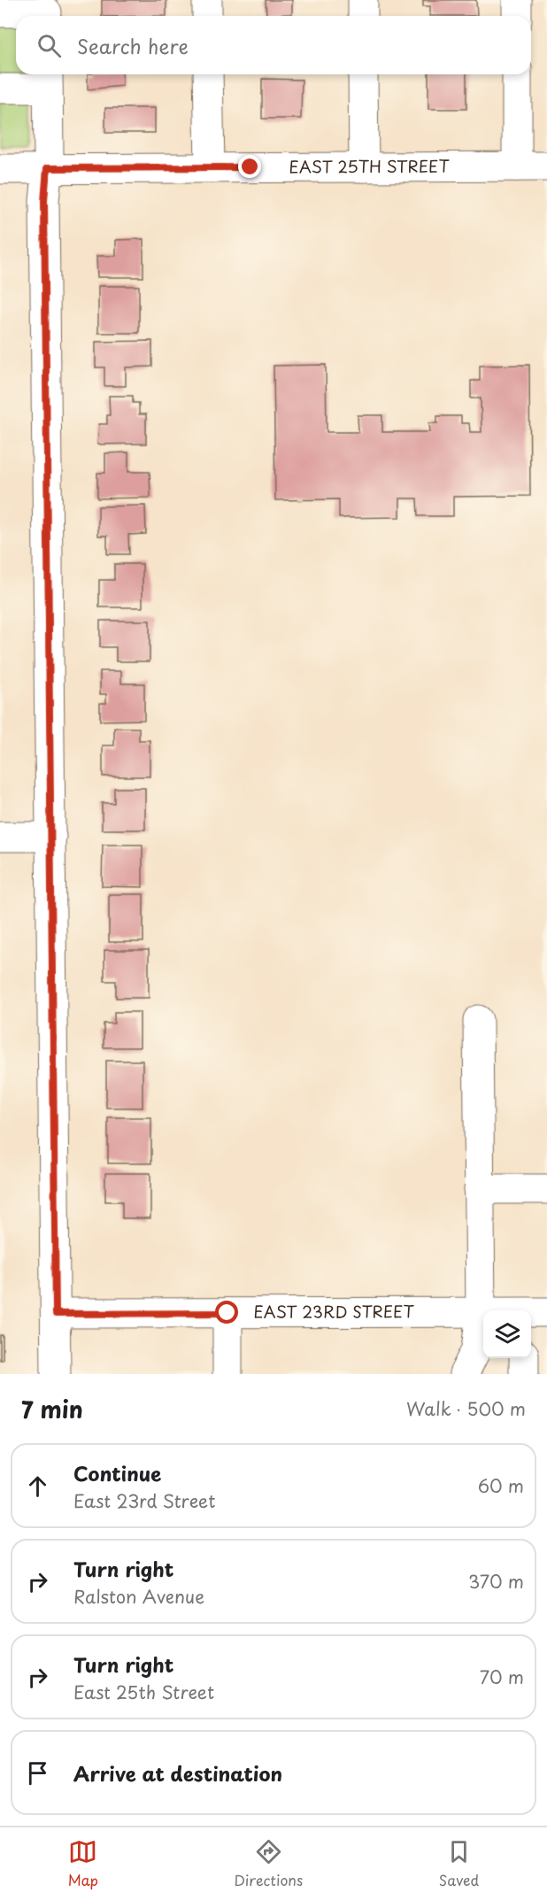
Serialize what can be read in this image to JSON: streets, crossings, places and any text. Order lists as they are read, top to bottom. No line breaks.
{"streets":{"street":["EAST 25TH STREET","EAST 23RD STREET"]},"page":{"search":"Search here","heading":["7 min","Walk · 500 m"],"list":[["Continue","East 23rd Street","60 m"],["Turn right","Ralston Avenue","370 m"],["Turn right","East 25th Street","70 m"],"Arrive at destination"],"nav":["Map","Directions","Saved"]}}
